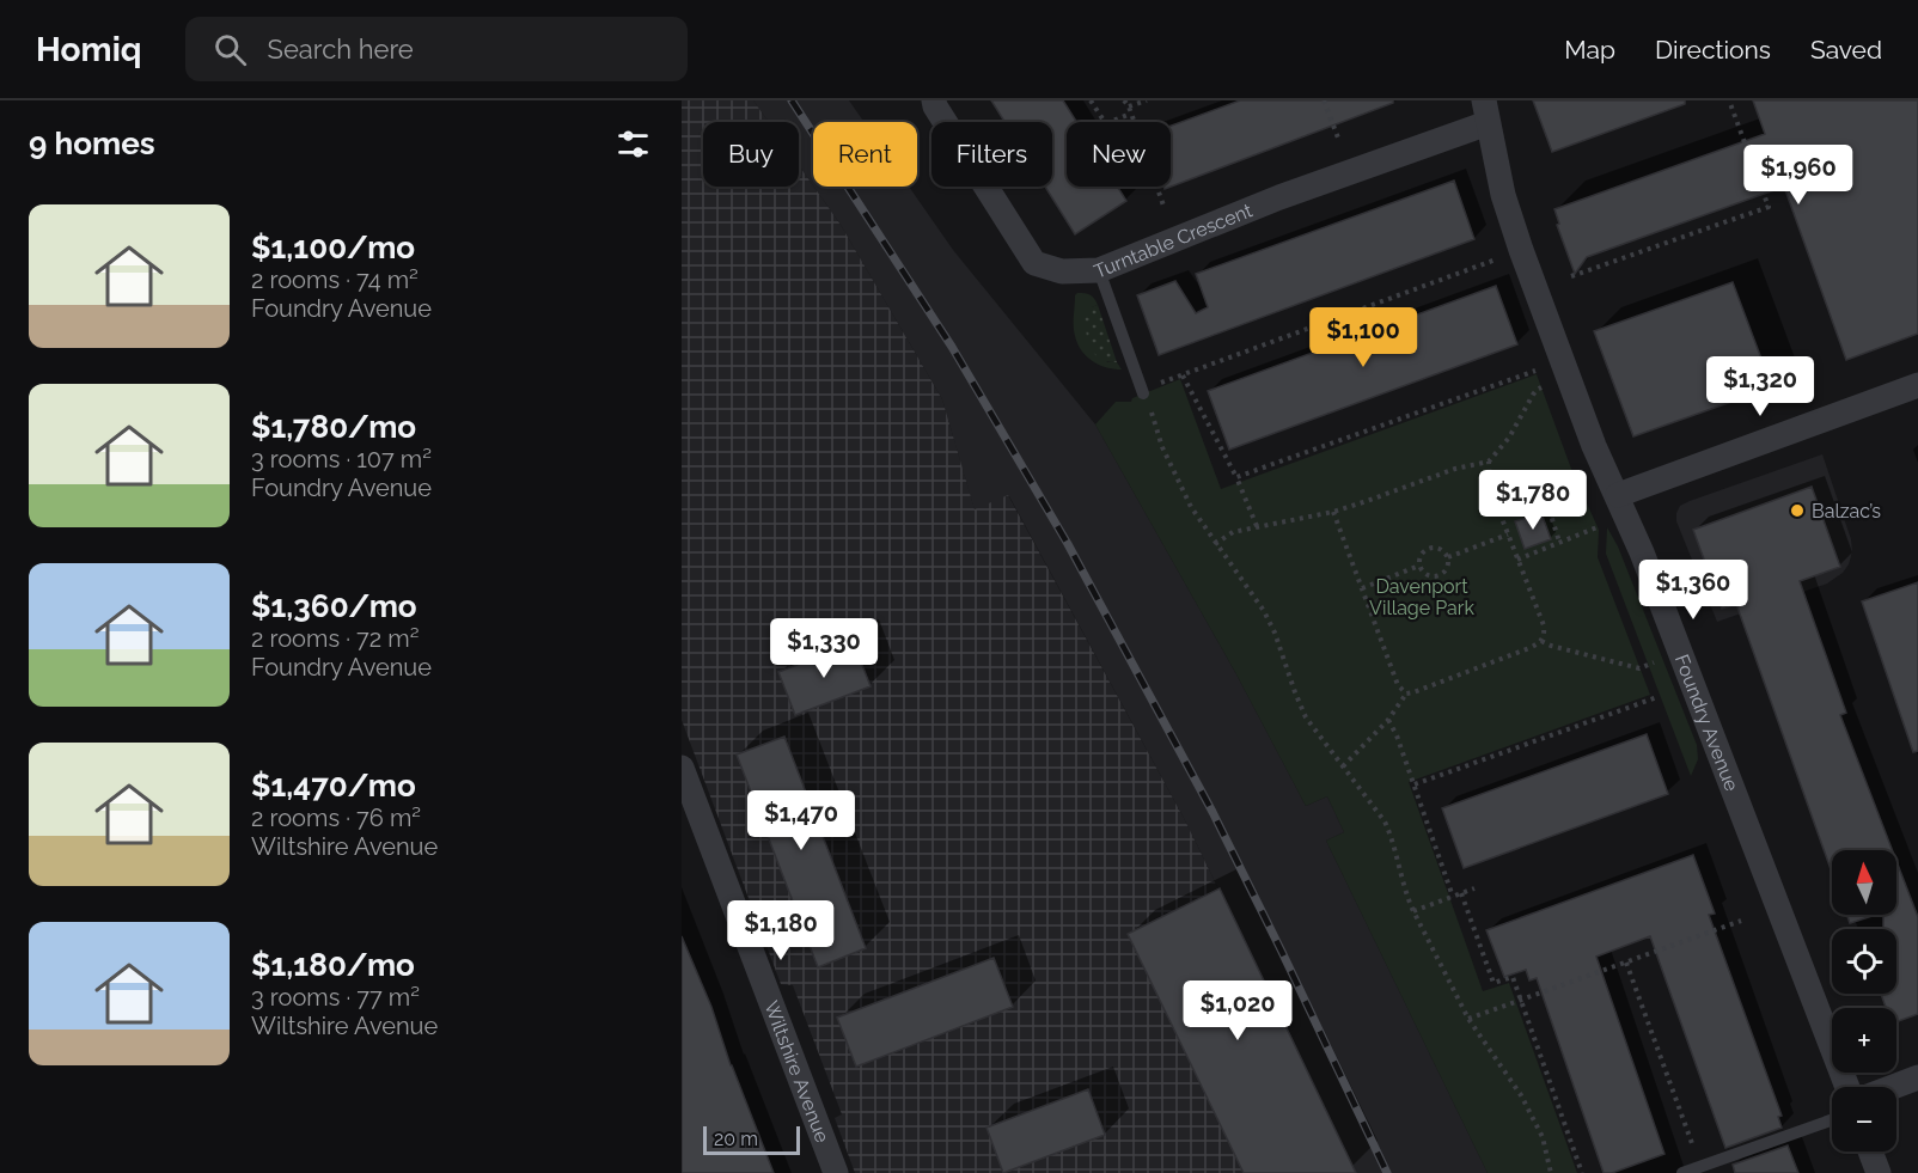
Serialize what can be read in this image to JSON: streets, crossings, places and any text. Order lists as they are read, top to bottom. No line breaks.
{"streets":{"street":["Turntable Crescent","Foundry Avenue","Wiltshire Avenue"]},"crossings":[["Turntable Crescent","Foundry Avenue"]],"parks":["Davenport Village Park"],"places":["Balzac’s"],"scale_bar":"20 m","north":"top","page":{"header":"Homiq","search":"Search here","nav":["Map","Directions","Saved"],"heading":"9 homes","chip":["Buy","Rent","Filters","New"],"price":["$1,960","$1,100","$1,320","$1,780","$1,360","$1,330","$1,470","$1,180","$1,020"],"list":[{"name":"$1,100/mo","note":"2 rooms · 74 m² · Foundry Avenue"},{"name":"$1,780/mo","note":"3 rooms · 107 m² · Foundry Avenue"},{"name":"$1,360/mo","note":"2 rooms · 72 m² · Foundry Avenue"},{"name":"$1,470/mo","note":"2 rooms · 76 m² · Wiltshire Avenue"},{"name":"$1,180/mo","note":"3 rooms · 77 m² · Wiltshire Avenue"}],"map_buttons":["+","−"],"scale":"20 m"}}
